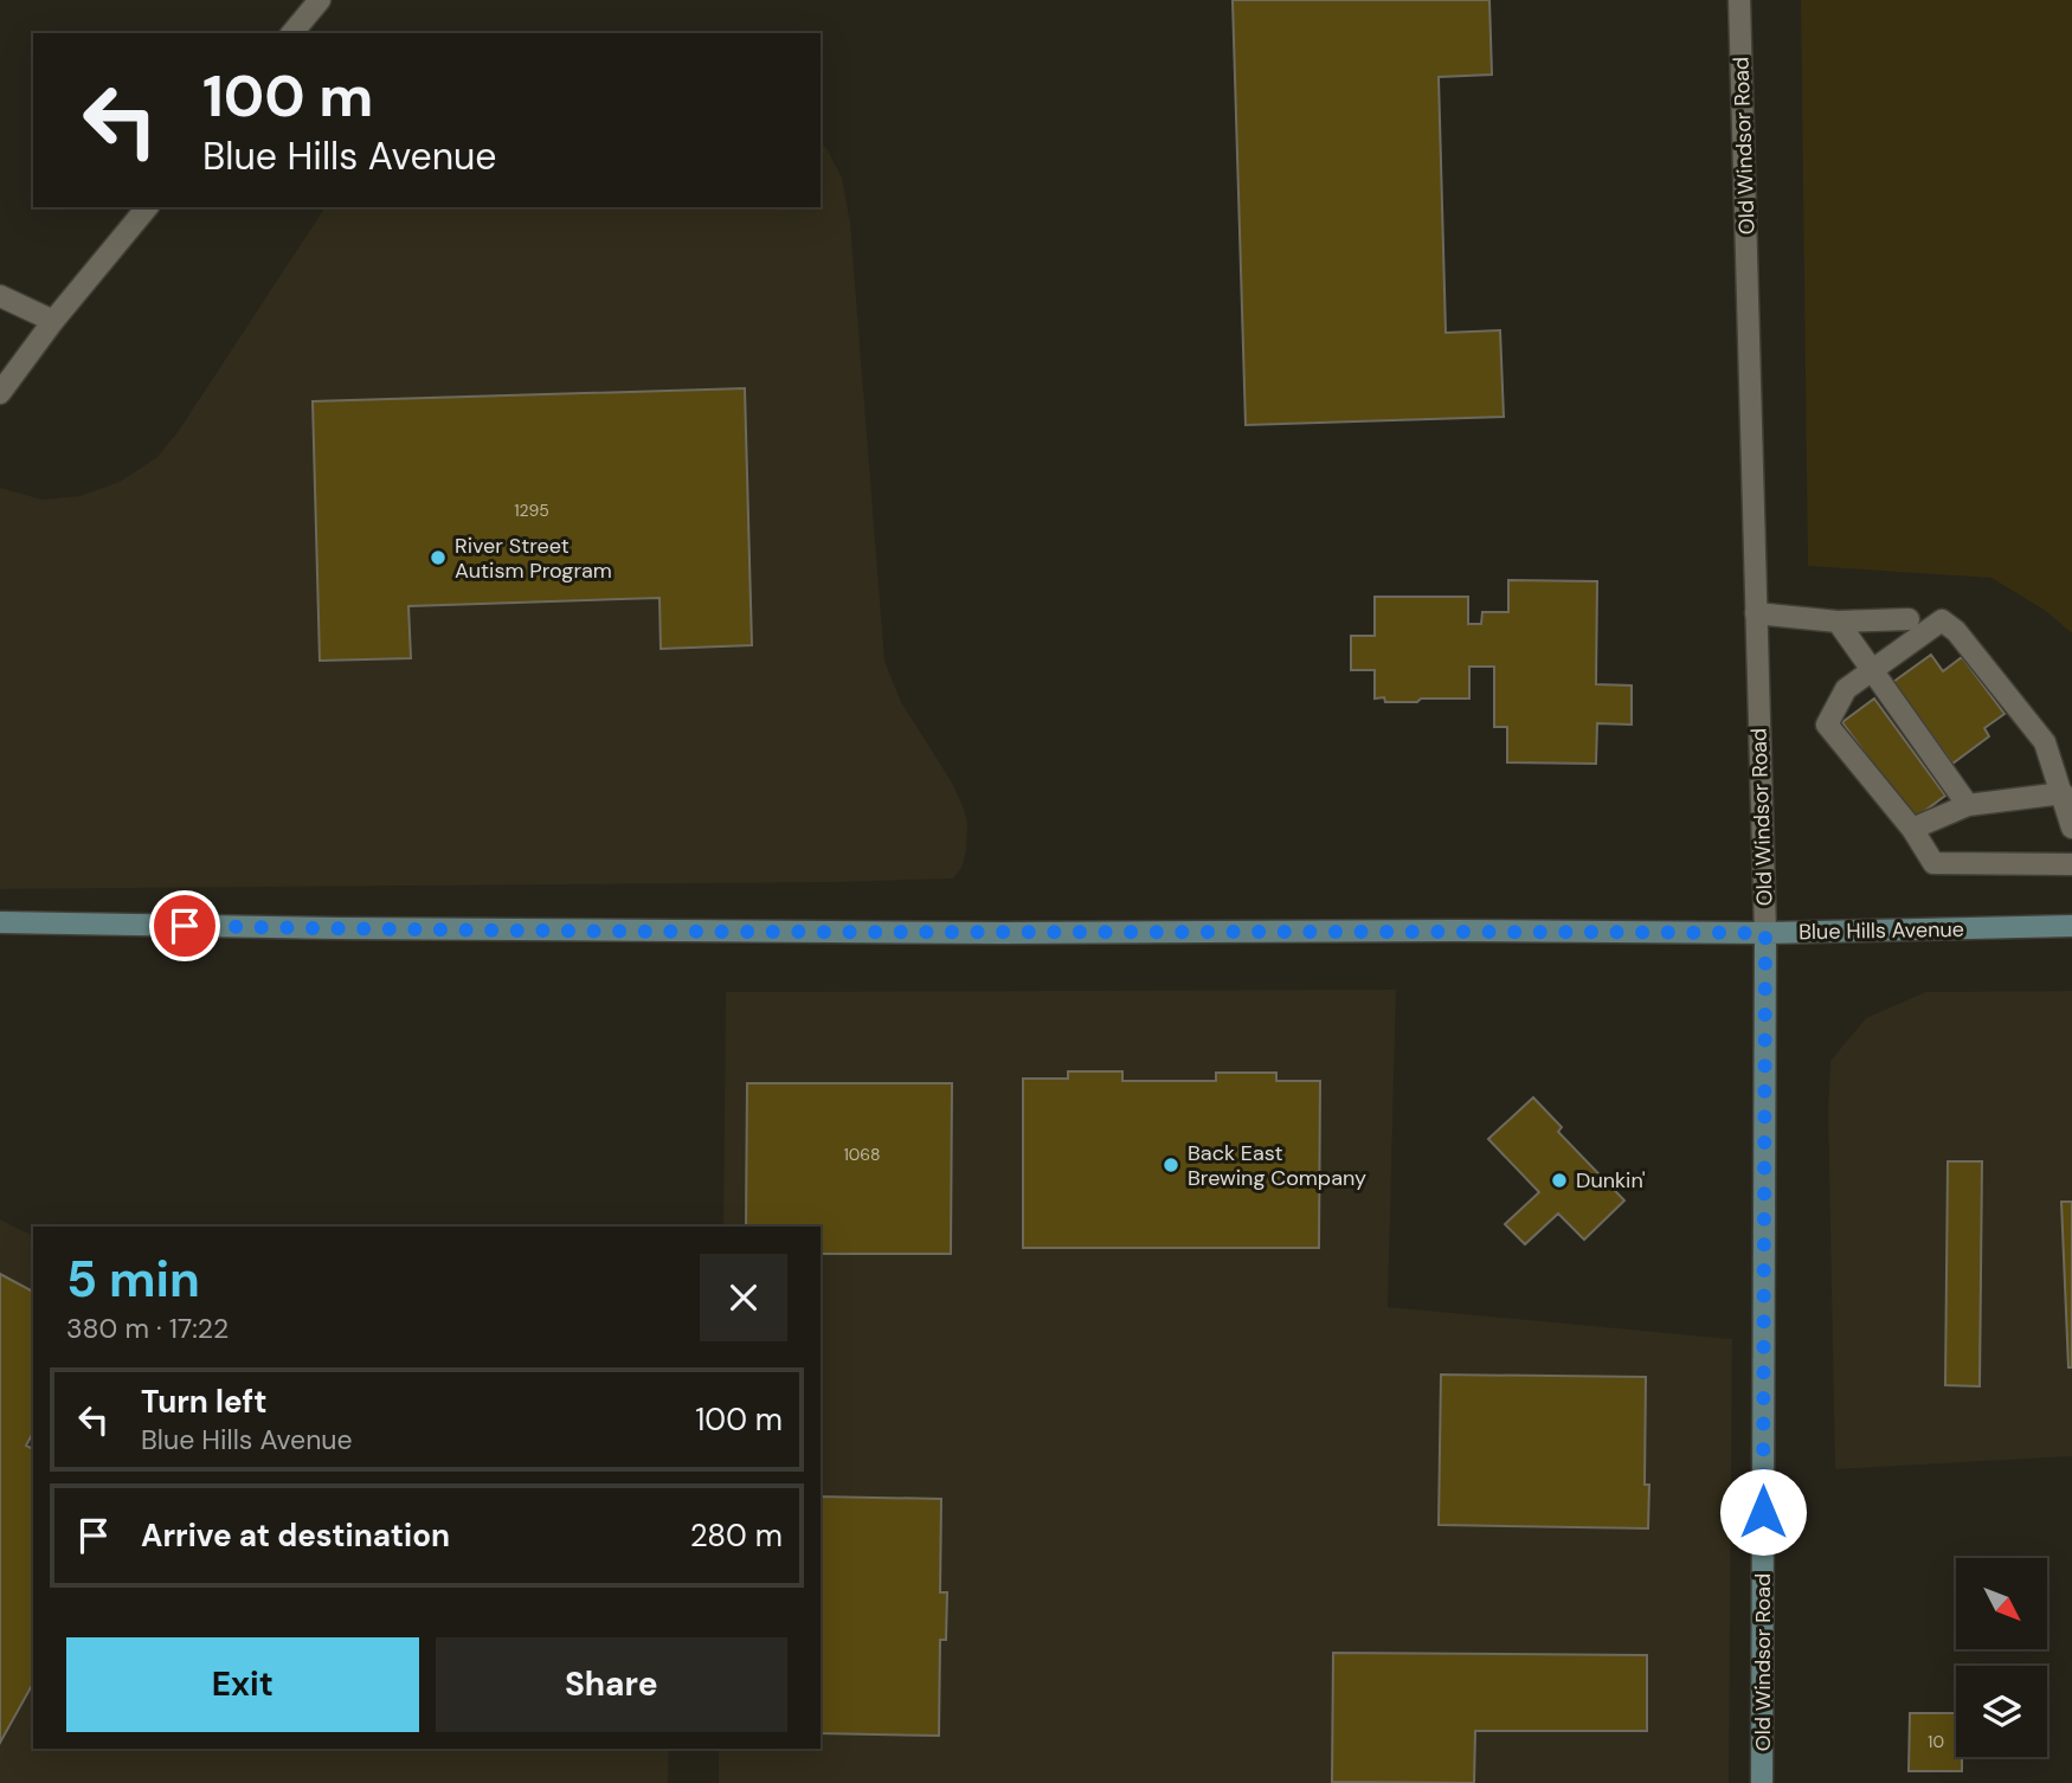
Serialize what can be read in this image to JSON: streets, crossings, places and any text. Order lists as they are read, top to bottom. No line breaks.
{"streets":{"main road":["Old Windsor Road","Blue Hills Avenue"]},"crossings":[["Old Windsor Road","Blue Hills Avenue"]],"places":["River Street Autism Program","Back East Brewing Company","Dunkin'"],"house_numbers":["1295","1068","10"],"north":"bottom right","page":{"turn":["100 m","Blue Hills Avenue"],"heading":["5 min","380 m · 17:22"],"list":[{"name":"Turn left","note":"Blue Hills Avenue","value":"100 m"},{"name":"Arrive at destination","value":"280 m"}],"buttons":["Exit","Share"]}}
